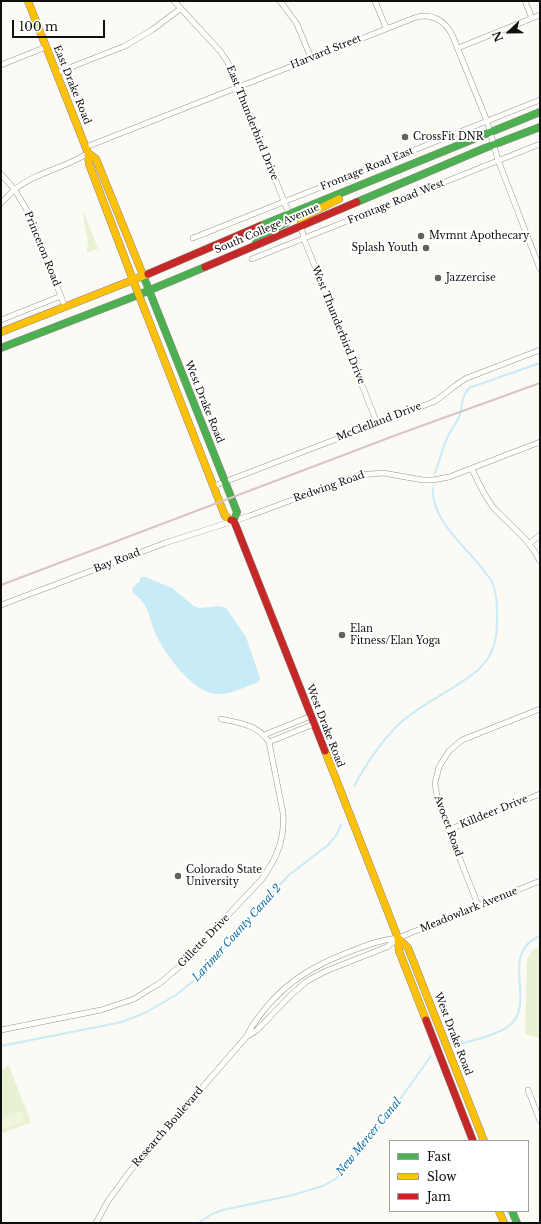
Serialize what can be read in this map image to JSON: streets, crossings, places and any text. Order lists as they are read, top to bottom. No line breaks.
{"streets":{"main road":["East Drake Road","South College Avenue","West Drake Road"],"street":["Harvard Street","East Thunderbird Drive","Frontage Road East","Frontage Road West","Princeton Road","West Thunderbird Drive","McClelland Drive","Redwing Road","Bay Road","Killdeer Drive","Avocet Road","Meadowlark Avenue","Gillette Drive","Research Boulevard"]},"crossings":[["Harvard Street","East Drake Road"],["Harvard Street","East Thunderbird Drive"],["Harvard Street","Frontage Road East"],["Harvard Street","Frontage Road West"],["Harvard Street","South College Avenue"],["Harvard Street","Princeton Road"],["East Drake Road","South College Avenue"],["East Drake Road","West Drake Road"],["East Thunderbird Drive","Frontage Road East"],["East Thunderbird Drive","South College Avenue"],["Frontage Road West","West Thunderbird Drive"],["South College Avenue","Princeton Road"],["South College Avenue","West Thunderbird Drive"],["South College Avenue","West Drake Road"],["West Thunderbird Drive","McClelland Drive"],["West Drake Road","McClelland Drive"],["West Drake Road","Redwing Road"],["West Drake Road","Bay Road"],["West Drake Road","Meadowlark Avenue"],["West Drake Road","Research Boulevard"],["Redwing Road","Bay Road"],["Killdeer Drive","Avocet Road"],["Avocet Road","Meadowlark Avenue"],["Meadowlark Avenue","Research Boulevard"]],"water":["Larimer County Canal 2","New Mercer Canal"],"places":["CrossFit DNR","Mvmnt Apothecary","Splash Youth","Jazzercise","Elan Fitness/Elan Yoga","Colorado State University"],"legend":["Fast","Slow","Jam"],"scale_bar":"100 m","north":"left"}
